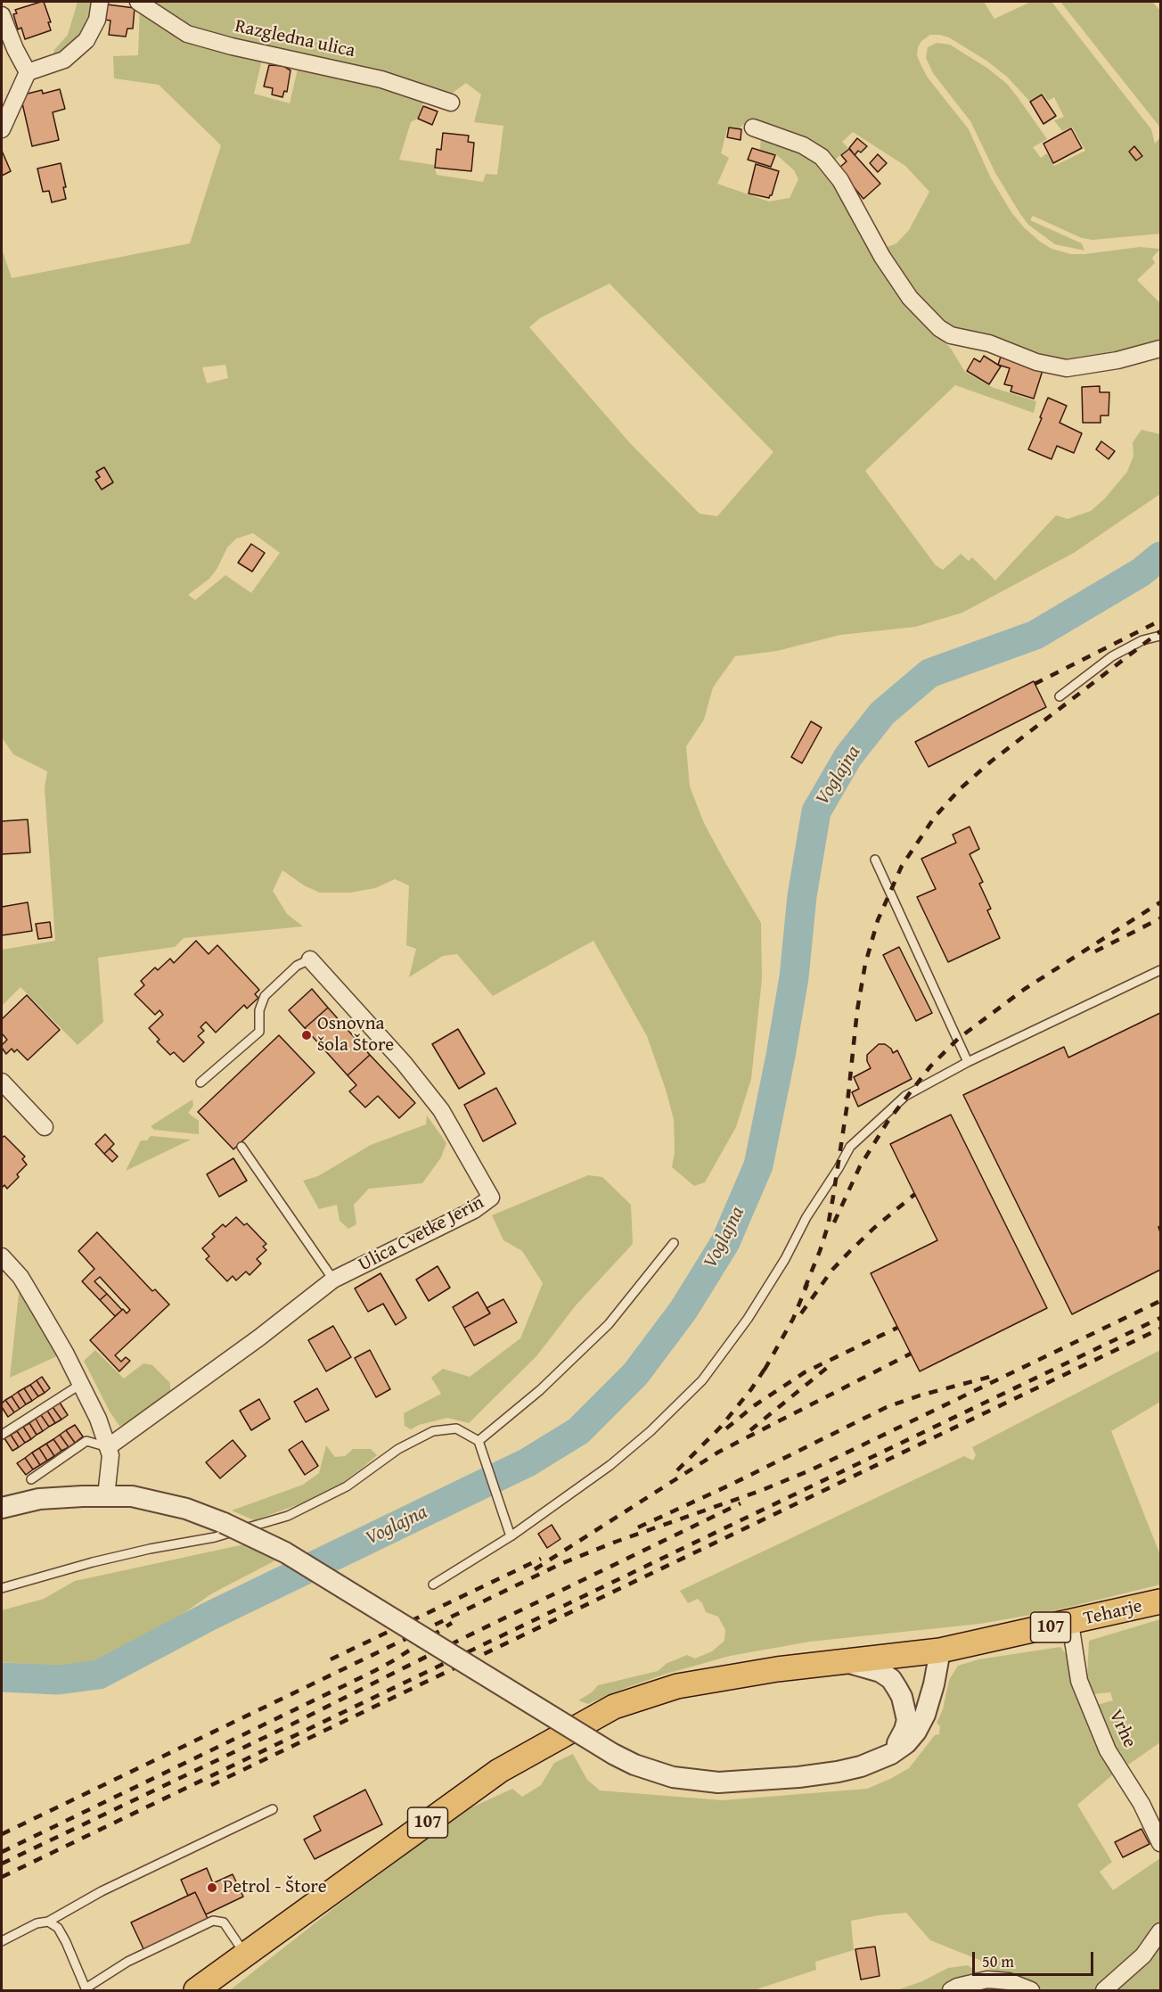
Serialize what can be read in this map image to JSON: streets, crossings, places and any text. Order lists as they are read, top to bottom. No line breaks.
{"streets":{"main road":["Teharje","107"],"street":["Razgledna ulica","Ulica Cvetke Jerin","Vrhe"]},"crossings":[["Teharje","107"],["Teharje","Vrhe"]],"water":["Voglajna"],"places":["Osnovna šola Štore","Petrol - Štore"],"scale_bar":"50 m"}
